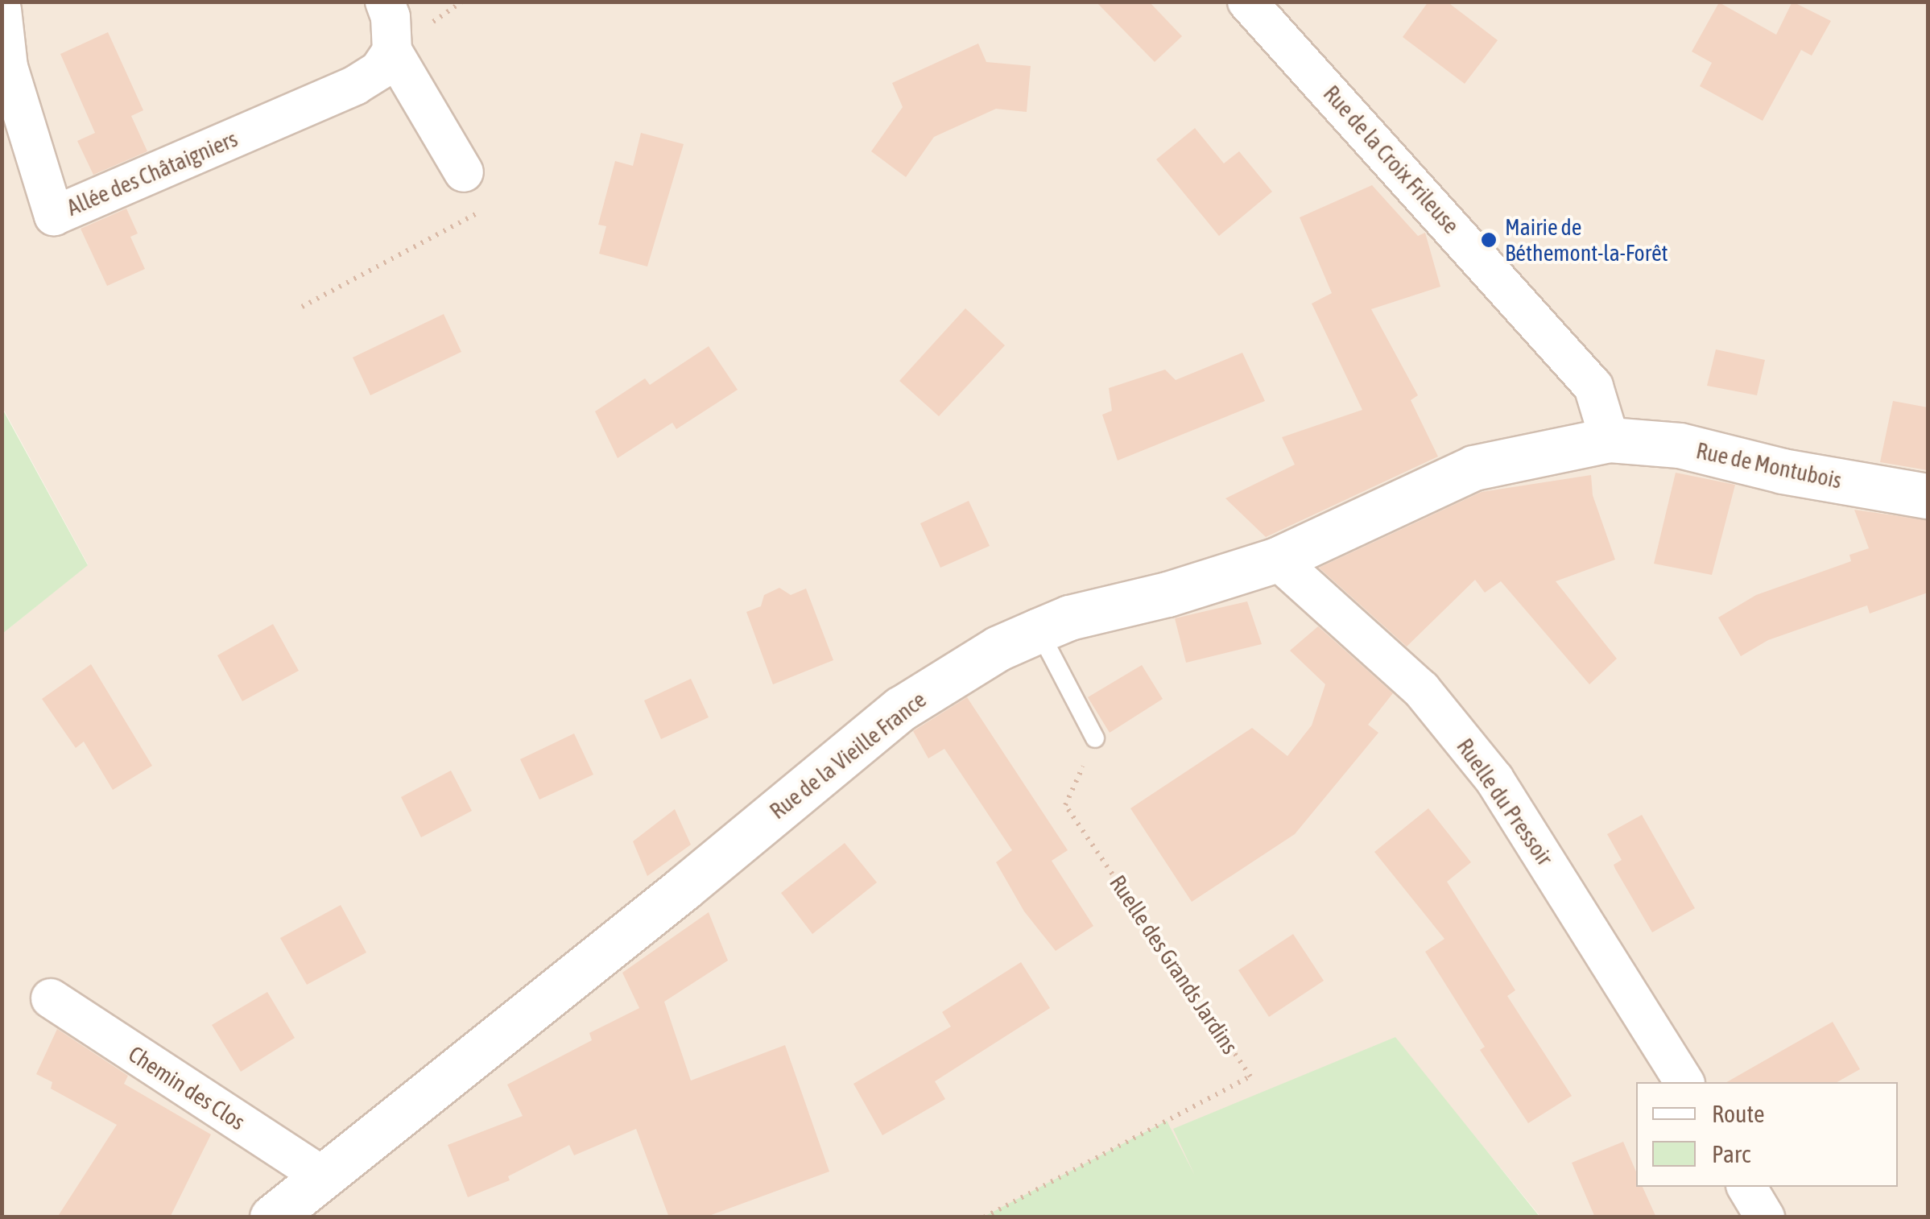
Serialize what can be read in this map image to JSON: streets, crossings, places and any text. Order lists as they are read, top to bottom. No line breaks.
{"streets":{"street":["Rue de la Croix Frileuse","Allée des Châtaigniers","Rue de Montubois","Rue de la Vieille France","Ruelle du Pressoir","Chemin des Clos"],"path":["Ruelle des Grands Jardins"]},"crossings":[["Rue de la Croix Frileuse","Rue de Montubois"],["Rue de la Croix Frileuse","Rue de la Vieille France"],["Rue de Montubois","Rue de la Vieille France"],["Rue de la Vieille France","Ruelle du Pressoir"],["Rue de la Vieille France","Chemin des Clos"]],"places":["Mairie de Béthemont-la-Forêt"],"legend":["Route","Parc"]}
